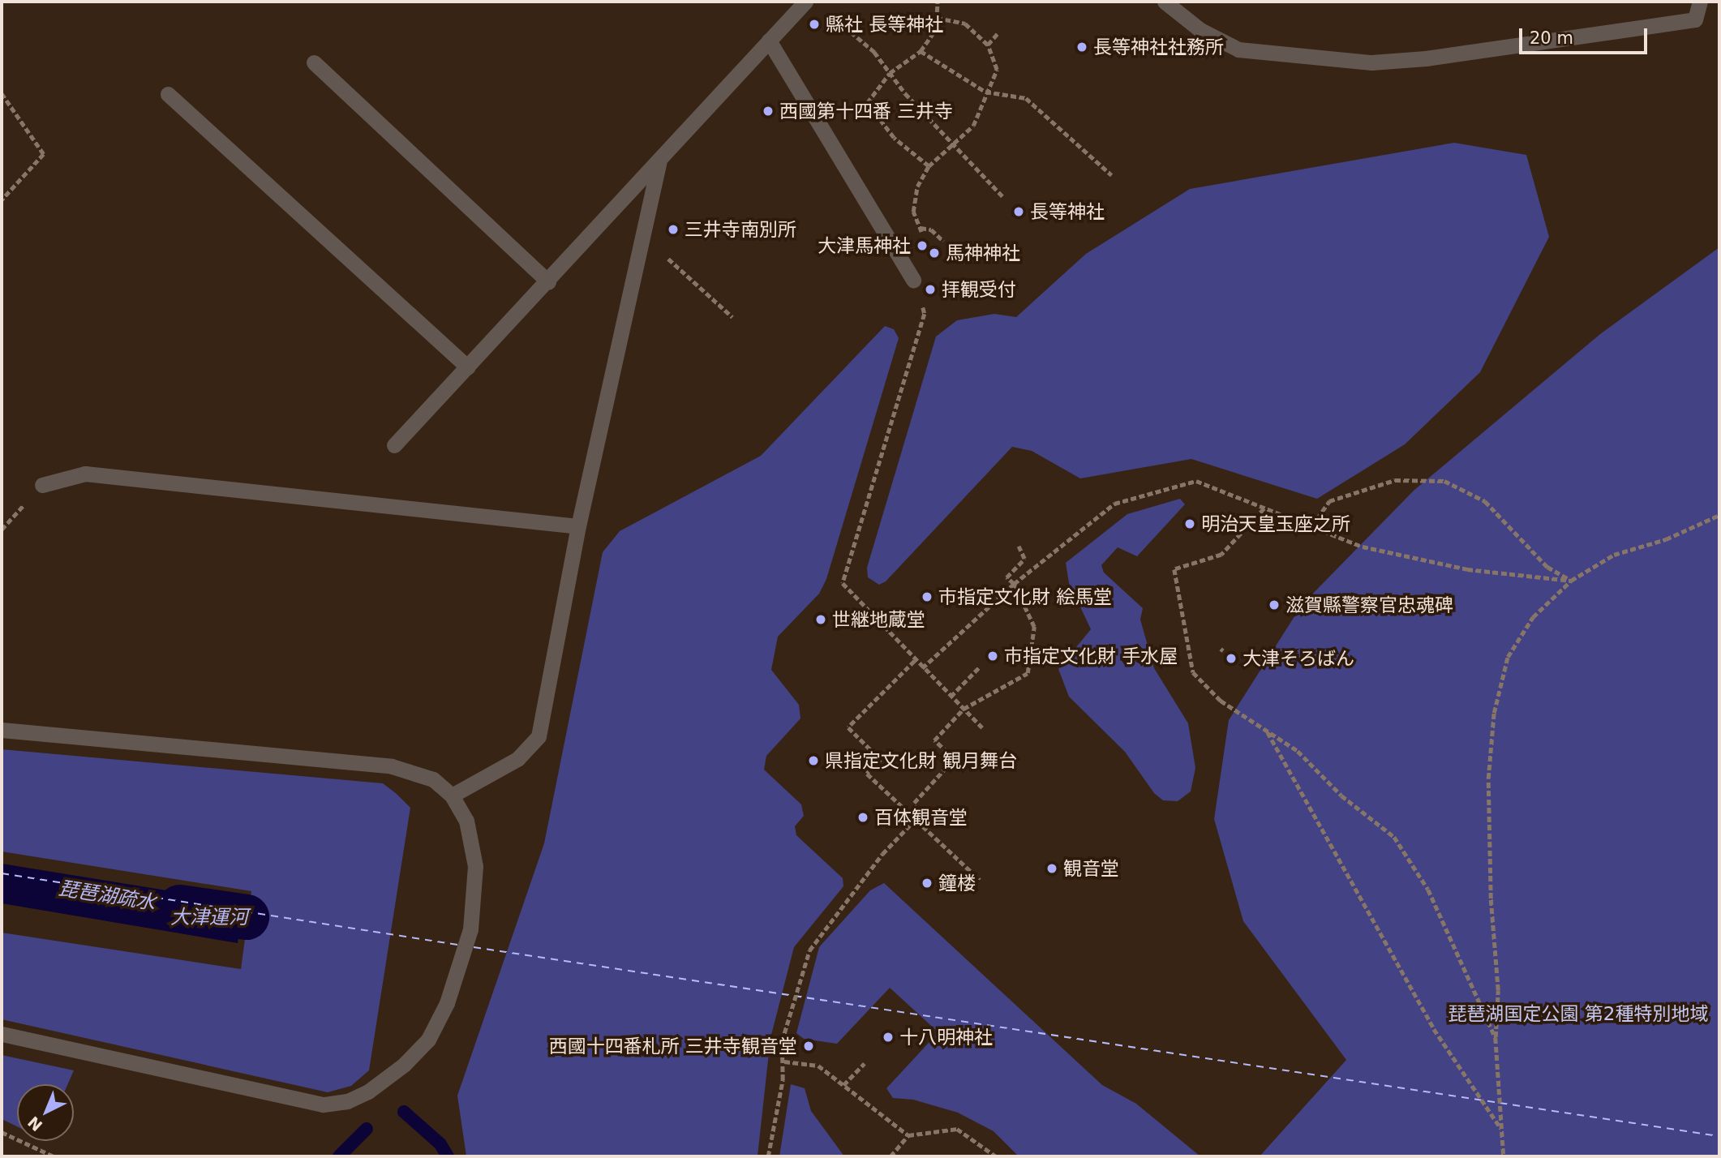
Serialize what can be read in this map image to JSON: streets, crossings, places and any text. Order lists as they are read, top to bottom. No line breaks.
{"water":["琵琶湖疏水","大津運河"],"parks":["琵琶湖国定公園 第2種特別地域"],"places":["縣社 長等神社","長等神社社務所","西國第十四番 三井寺","長等神社","三井寺南別所","大津馬神社","馬神神社","拝観受付","明治天皇玉座之所","市指定文化財 絵馬堂","滋賀縣警察官忠魂碑","世継地蔵堂","市指定文化財 手水屋","大津そろばん","県指定文化財 観月舞台","百体観音堂","観音堂","鐘楼","十八明神社","西國十四番札所 三井寺観音堂"],"scale_bar":"20 m","north":"bottom left"}
